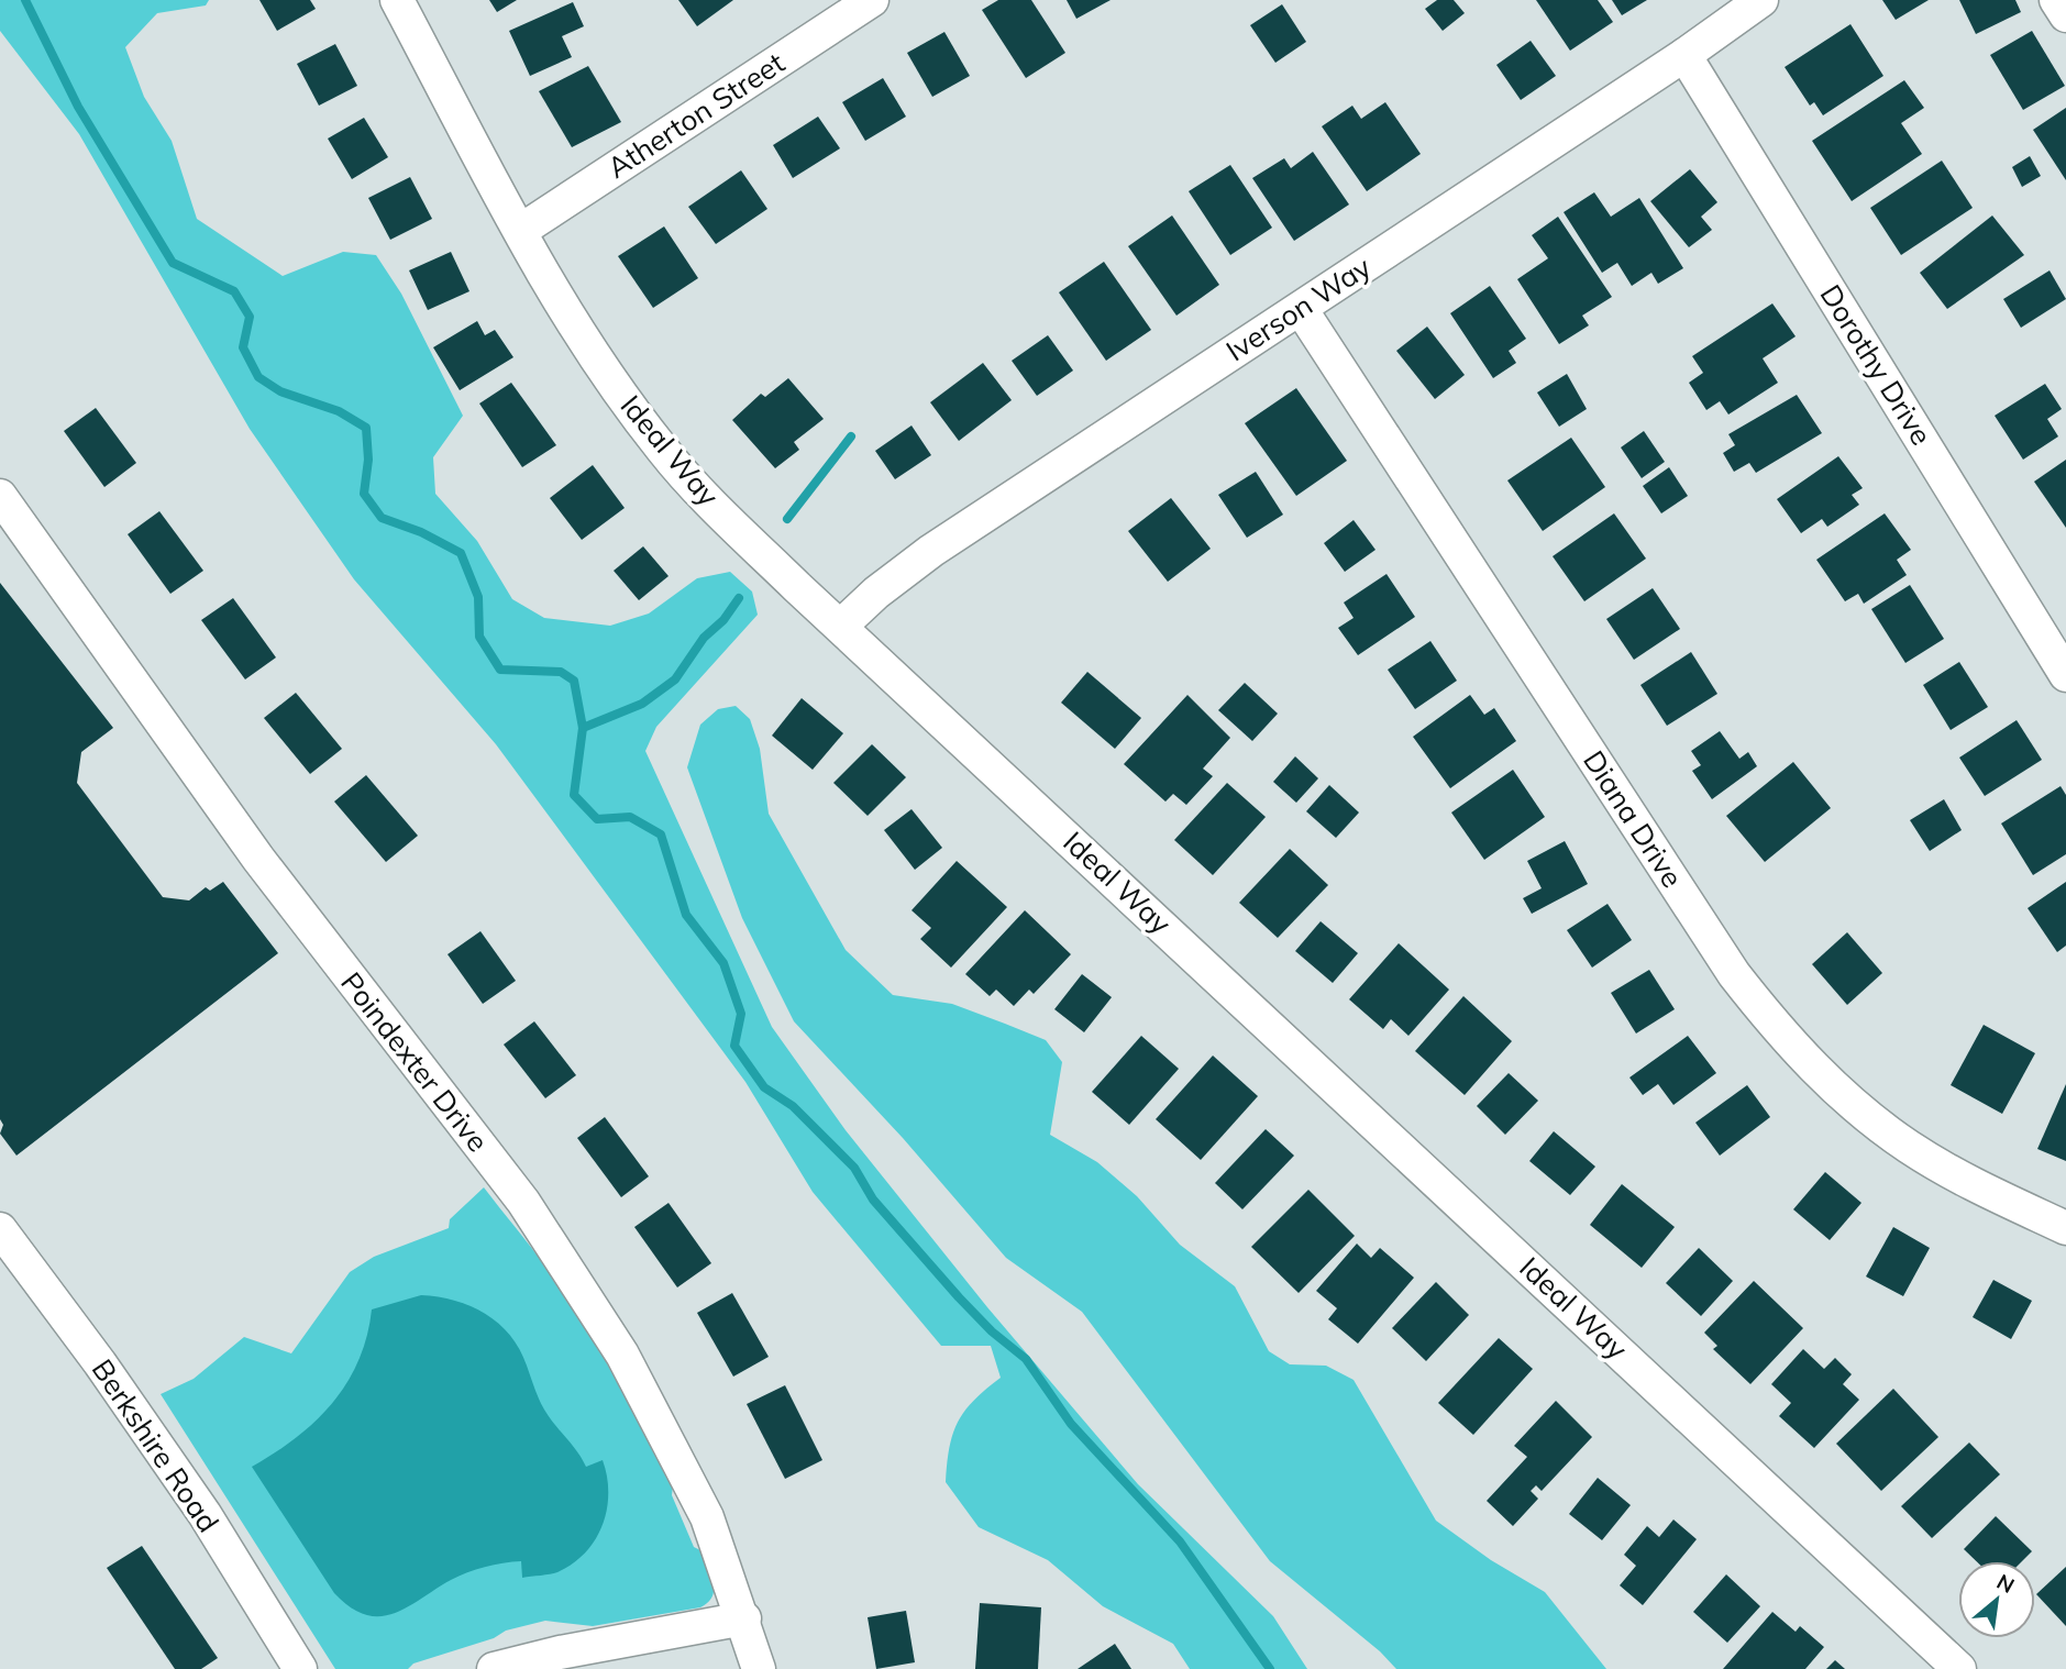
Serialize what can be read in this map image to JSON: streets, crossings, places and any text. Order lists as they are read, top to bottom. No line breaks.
{"streets":{"street":["Atherton Street","Iverson Way","Dorothy Drive","Ideal Way","Diana Drive","Poindexter Drive","Berkshire Road"]},"crossings":[["Atherton Street","Ideal Way"],["Iverson Way","Dorothy Drive"],["Iverson Way","Ideal Way"],["Iverson Way","Diana Drive"]],"north":"top right"}
